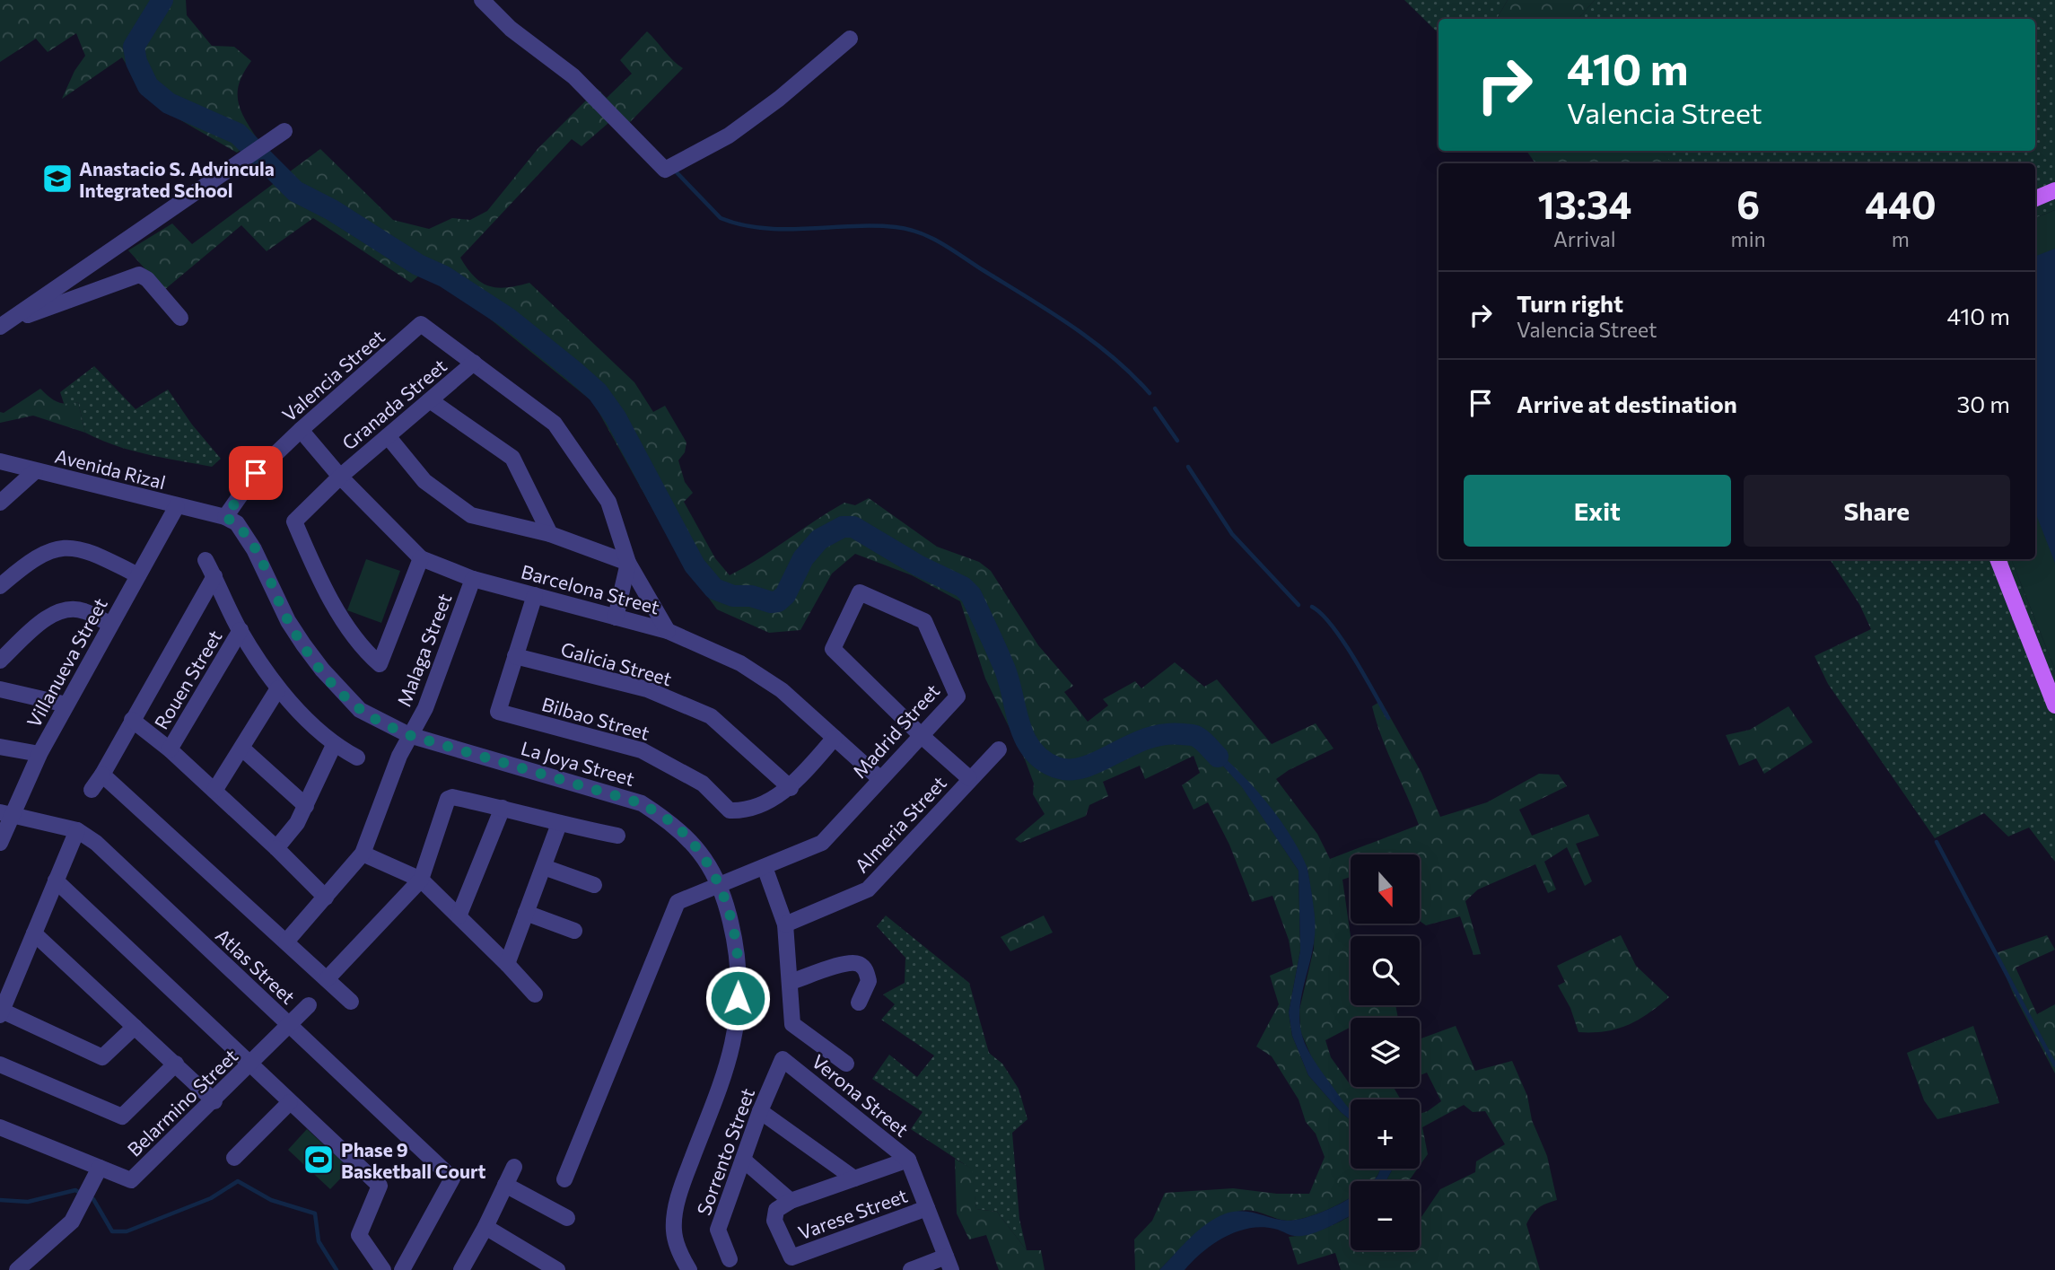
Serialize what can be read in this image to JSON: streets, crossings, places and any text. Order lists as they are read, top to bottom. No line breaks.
{"streets":{"street":["Valencia Street","Granada Street","Avenida Rizal","Barcelona Street","Malaga Street","Villanueva Street","Galicia Street","Rouen Street","Bilbao Street","Madrid Street","La Joya Street","Almeria Street","Atlas Street","Verona Street","Belarmino Street","Sorrento Street","Varese Street"]},"crossings":[["Valencia Street","Granada Street"],["Valencia Street","Barcelona Street"],["Valencia Street","La Joya Street"],["Granada Street","Barcelona Street"],["Avenida Rizal","Villanueva Street"],["Barcelona Street","Malaga Street"],["Barcelona Street","Bilbao Street"],["Barcelona Street","Madrid Street"],["Malaga Street","La Joya Street"],["Villanueva Street","Atlas Street"],["Galicia Street","Bilbao Street"],["Madrid Street","La Joya Street"],["Atlas Street","Belarmino Street"],["Verona Street","Sorrento Street"],["Verona Street","Varese Street"]],"places":{"school or university":["Anastacio S. Advincula Integrated School"],"sports":["Phase 9 Basketball Court"]},"north":"bottom","page":{"turn":["410 m","Valencia Street"],"eta":["13:34","Arrival","6","min","440","m"],"list":[{"name":"Turn right","note":"Valencia Street","value":"410 m"},{"name":"Arrive at destination","value":"30 m"}],"buttons":["Exit","Share"],"map_buttons":["+","−"]}}
